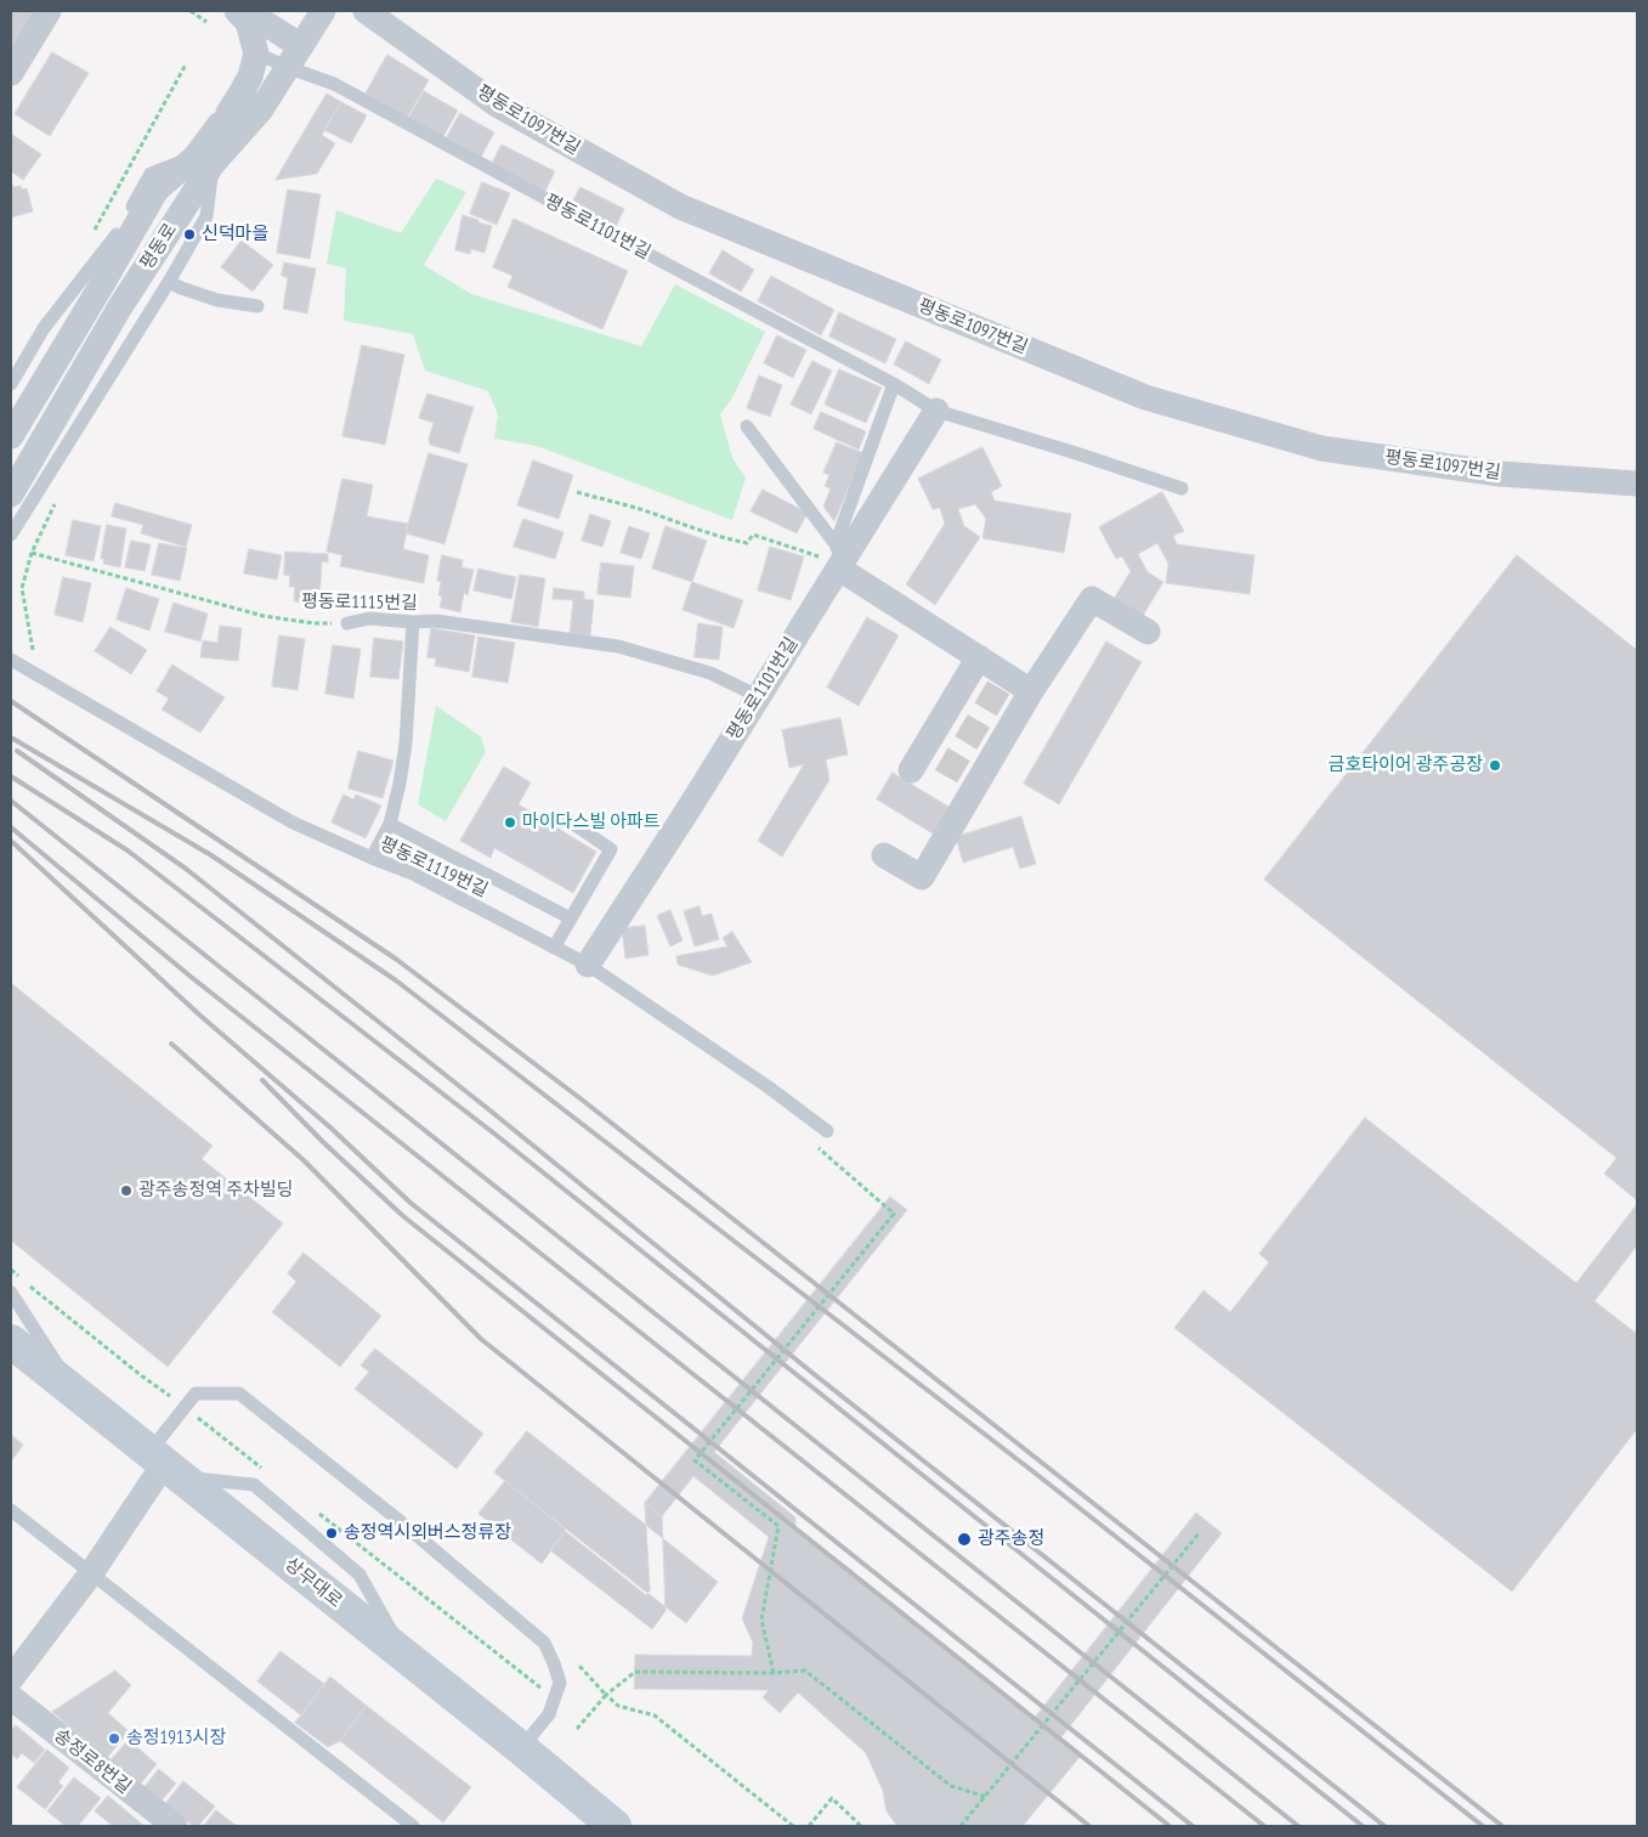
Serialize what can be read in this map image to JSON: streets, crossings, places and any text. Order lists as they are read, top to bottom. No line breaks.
{"streets":{"main road":["상무대로"],"street":["평동로1097번길","평동로1101번길","평동로","송정로8번길"],"lane":["평동로1115번길","평동로1119번길"]},"crossings":[["평동로1101번길","평동로"],["평동로1101번길","평동로1115번길"],["평동로1101번길","평동로1119번길"]],"places":["신덕마을","금호타이어 광주공장","마이다스빌 아파트","광주송정역 주차빌딩","송정역시외버스정류장","광주송정","송정1913시장"]}
